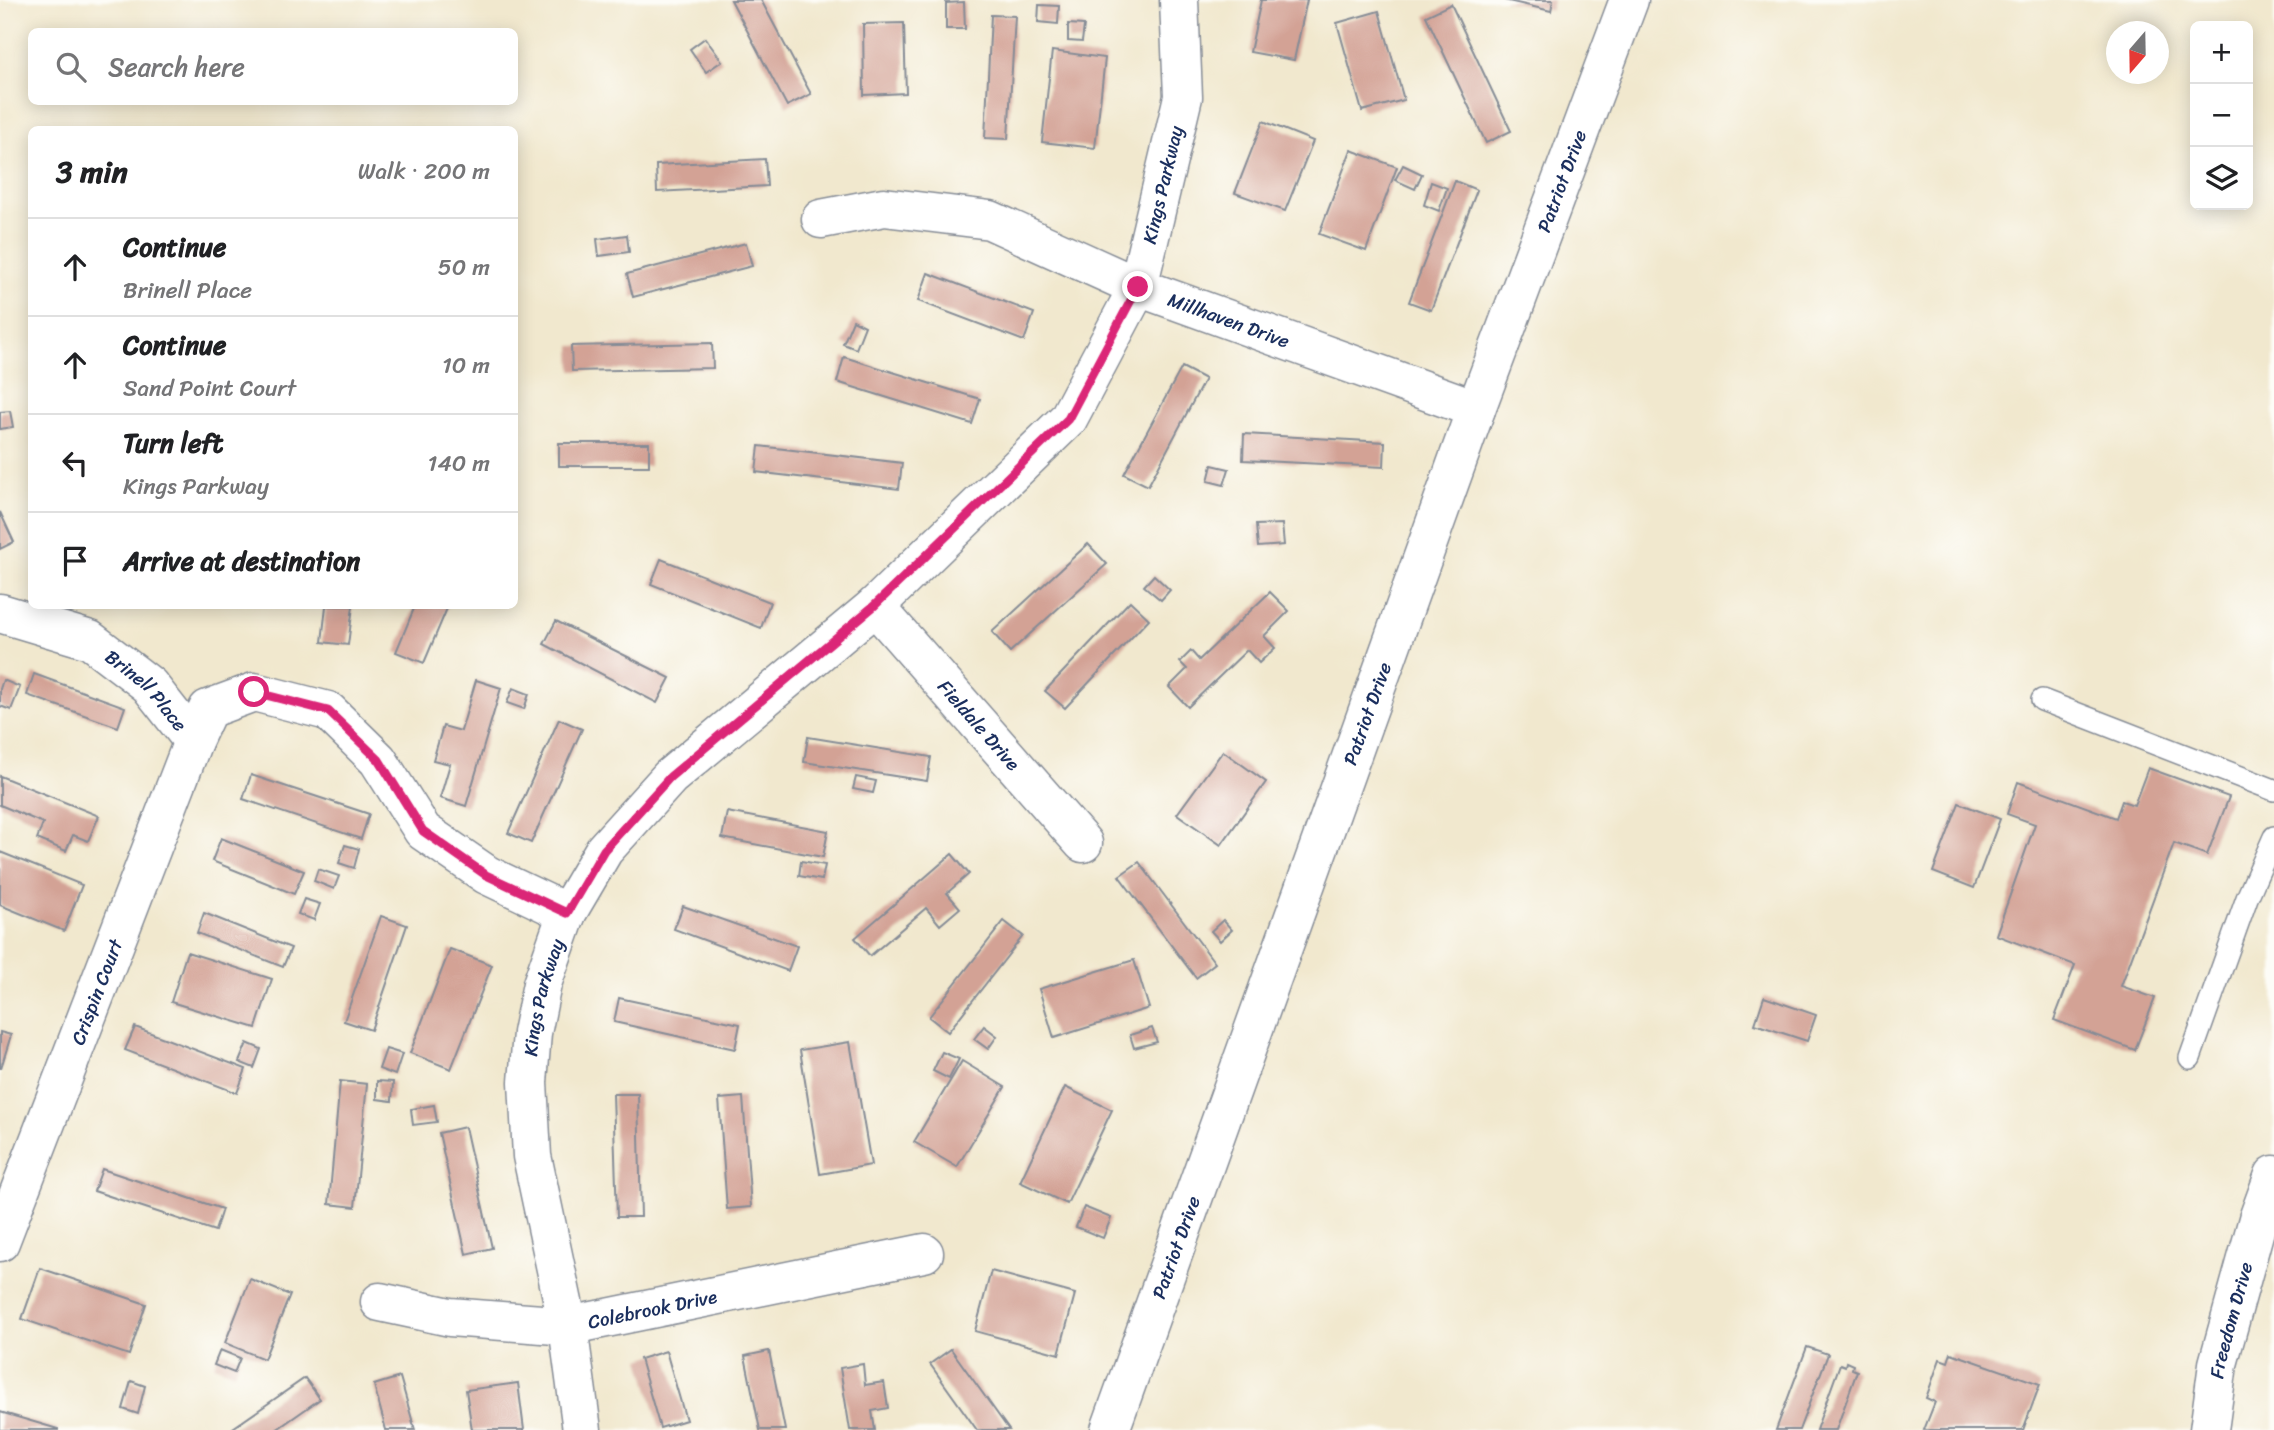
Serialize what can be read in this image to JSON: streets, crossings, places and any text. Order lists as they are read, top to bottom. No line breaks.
{"streets":{"street":["Patriot Drive","Kings Parkway","Millhaven Drive","Brinell Place","Fieldale Drive","Crispin Court","Colebrook Drive","Freedom Drive"]},"crossings":[["Patriot Drive","Millhaven Drive"],["Kings Parkway","Millhaven Drive"],["Kings Parkway","Brinell Place"],["Kings Parkway","Fieldale Drive"],["Kings Parkway","Colebrook Drive"],["Brinell Place","Crispin Court"]],"north":"bottom","page":{"map_buttons":["+","−"],"search":"Search here","heading":["3 min","Walk · 200 m"],"list":[["Continue","Brinell Place","50 m"],["Continue","Sand Point Court","10 m"],["Turn left","Kings Parkway","140 m"],"Arrive at destination"]}}
